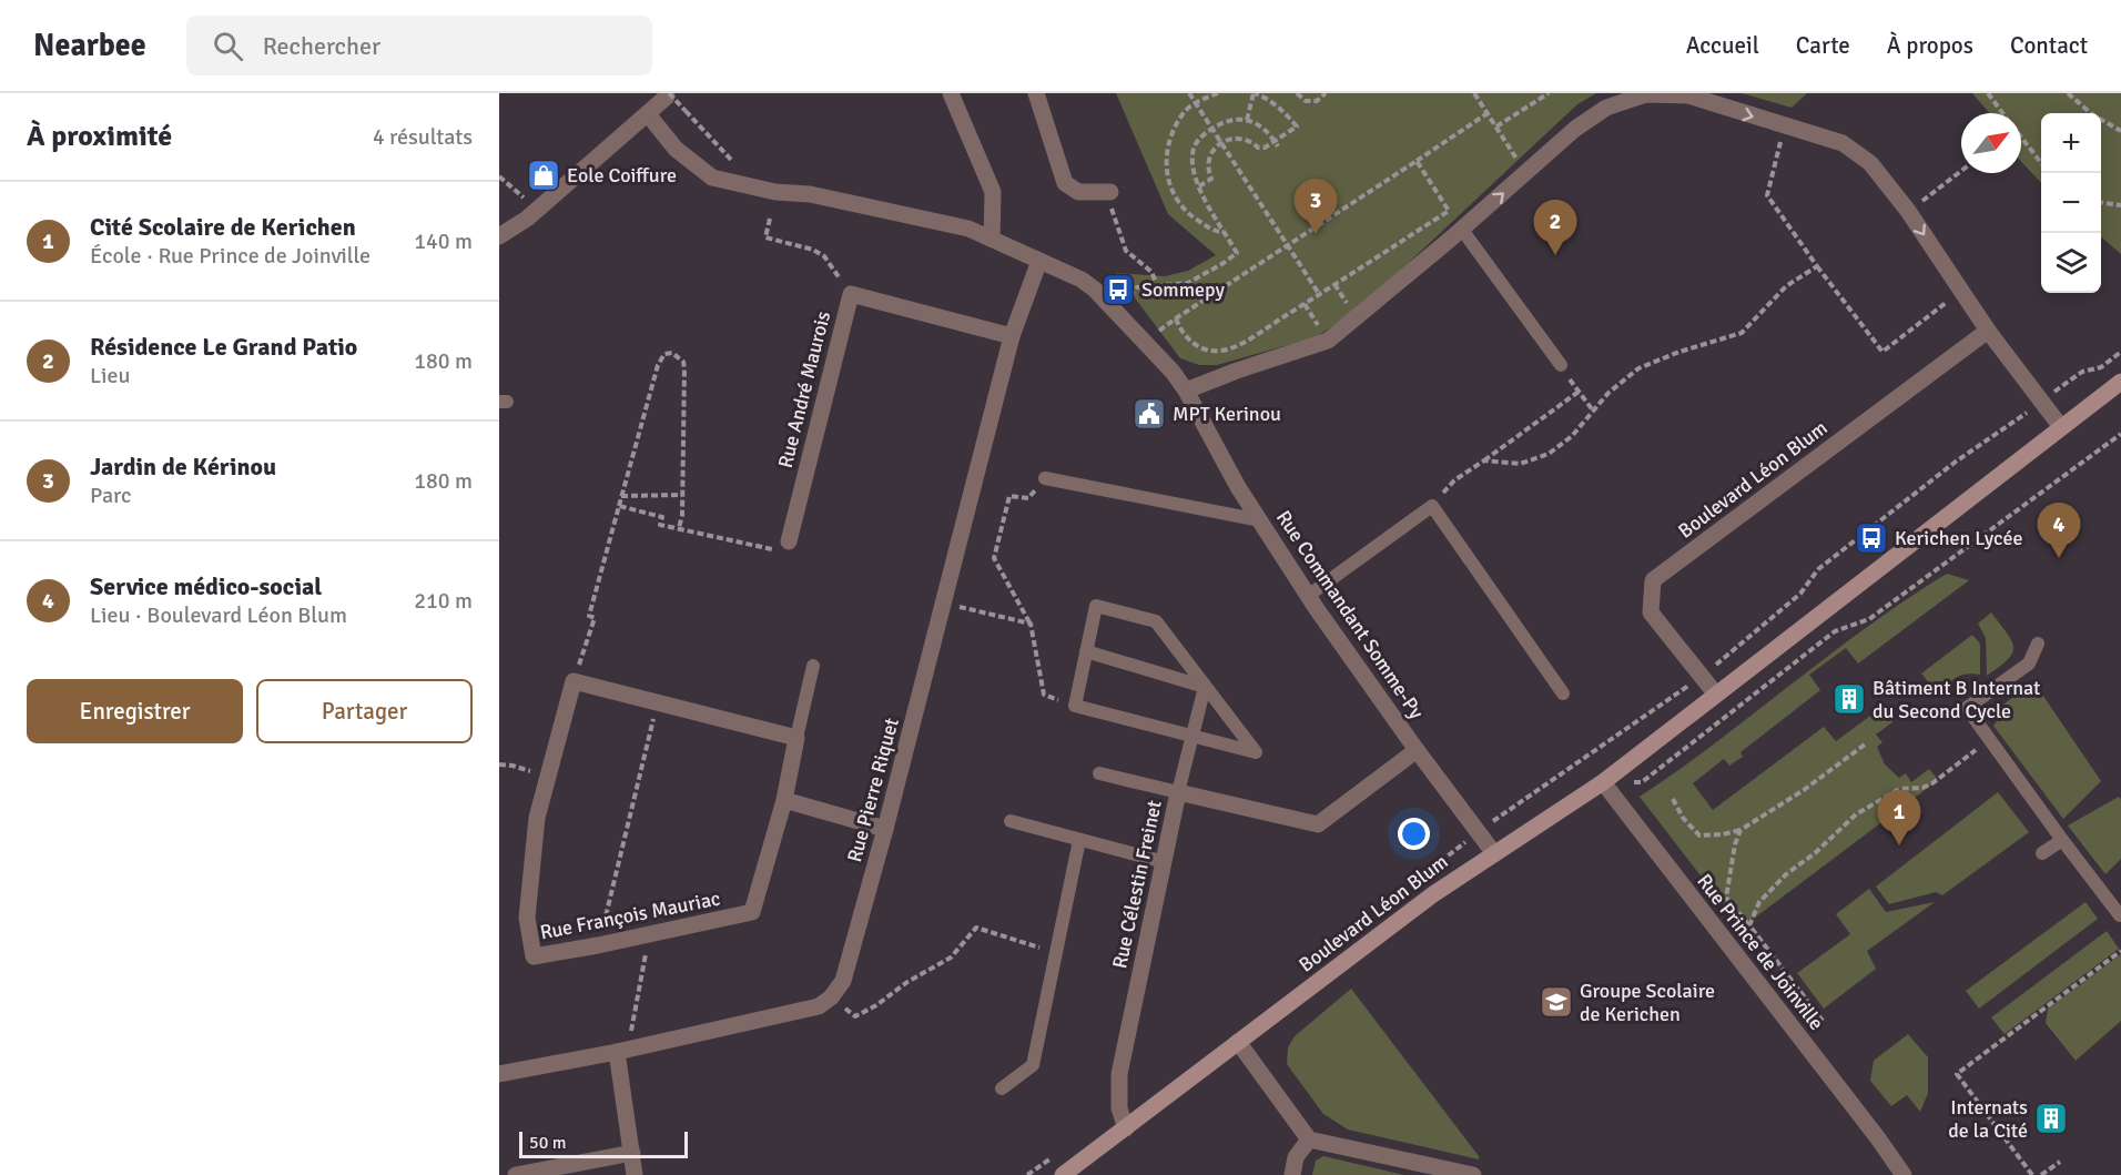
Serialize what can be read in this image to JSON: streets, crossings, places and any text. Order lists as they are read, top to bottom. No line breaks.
{"streets":{"main road":["Boulevard Léon Blum"],"street":["Rue André Maurois","Rue Commandant Somme-Py","Rue Pierre Riquet","Rue Célestin Freinet","Rue François Mauriac","Rue Prince de Joinville"]},"crossings":[["Rue André Maurois","Rue Pierre Riquet"],["Boulevard Léon Blum","Rue Commandant Somme-Py"],["Boulevard Léon Blum","Rue Célestin Freinet"],["Boulevard Léon Blum","Rue Prince de Joinville"],["Rue Commandant Somme-Py","Rue Pierre Riquet"],["Rue Commandant Somme-Py","Rue Célestin Freinet"]],"places":{"shop":["Eole Coiffure"],"bus stop":["Sommepy","Kerichen Lycée"],"public building":["MPT Kerinou"],"building":["Bâtiment B Internat du Second Cycle","Internats de la Cité"],"school or university":["Groupe Scolaire de Kerichen"]},"scale_bar":"50 m","north":"top right","page":{"header":"Nearbee","search":"Rechercher","nav":["Accueil","Carte","À propos","Contact"],"heading":["À proximité","4 résultats"],"map_buttons":["+","−"],"pins":["3","2","4","1"],"list":[{"mark":"1","name":"Cité Scolaire de Kerichen","note":"École · Rue Prince de Joinville","value":"140 m"},{"mark":"2","name":"Résidence Le Grand Patio","note":"Lieu","value":"180 m"},{"mark":"3","name":"Jardin de Kérinou","note":"Parc","value":"180 m"},{"mark":"4","name":"Service médico-social","note":"Lieu · Boulevard Léon Blum","value":"210 m"}],"buttons":["Enregistrer","Partager"],"scale":"50 m"}}
